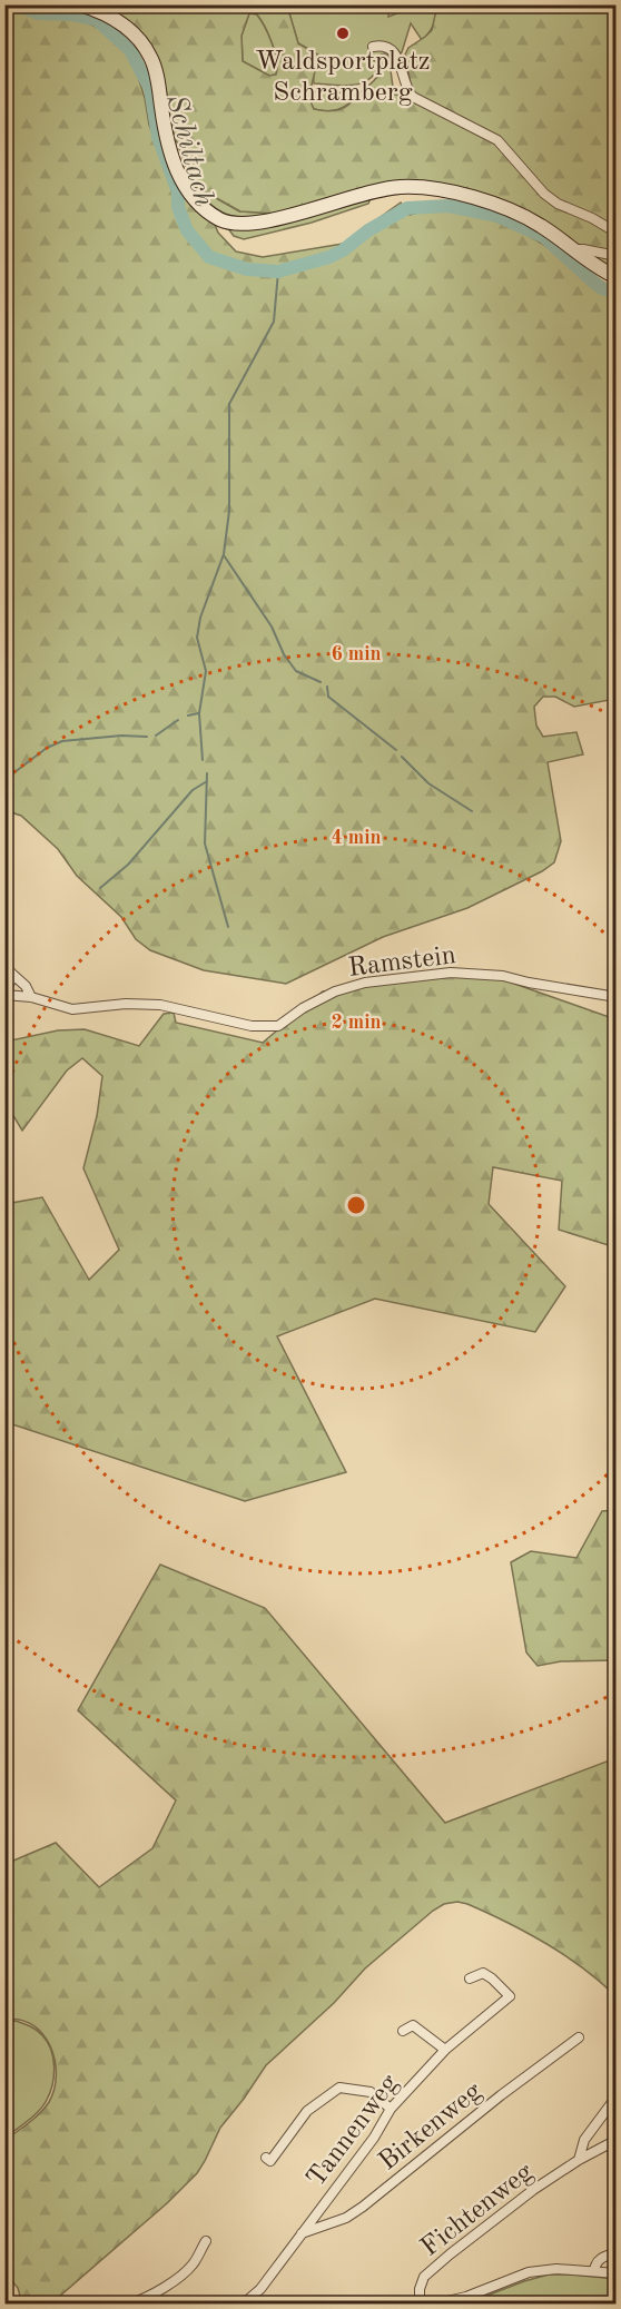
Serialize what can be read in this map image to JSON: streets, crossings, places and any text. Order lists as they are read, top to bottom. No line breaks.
{"streets":{"street":["Ramstein","Birkenweg","Tannenweg","Fichtenweg"]},"crossings":[["Birkenweg","Tannenweg"]],"water":["Schiltach"],"places":["Waldsportplatz Schramberg"],"rings":["6 min","4 min","2 min"]}
